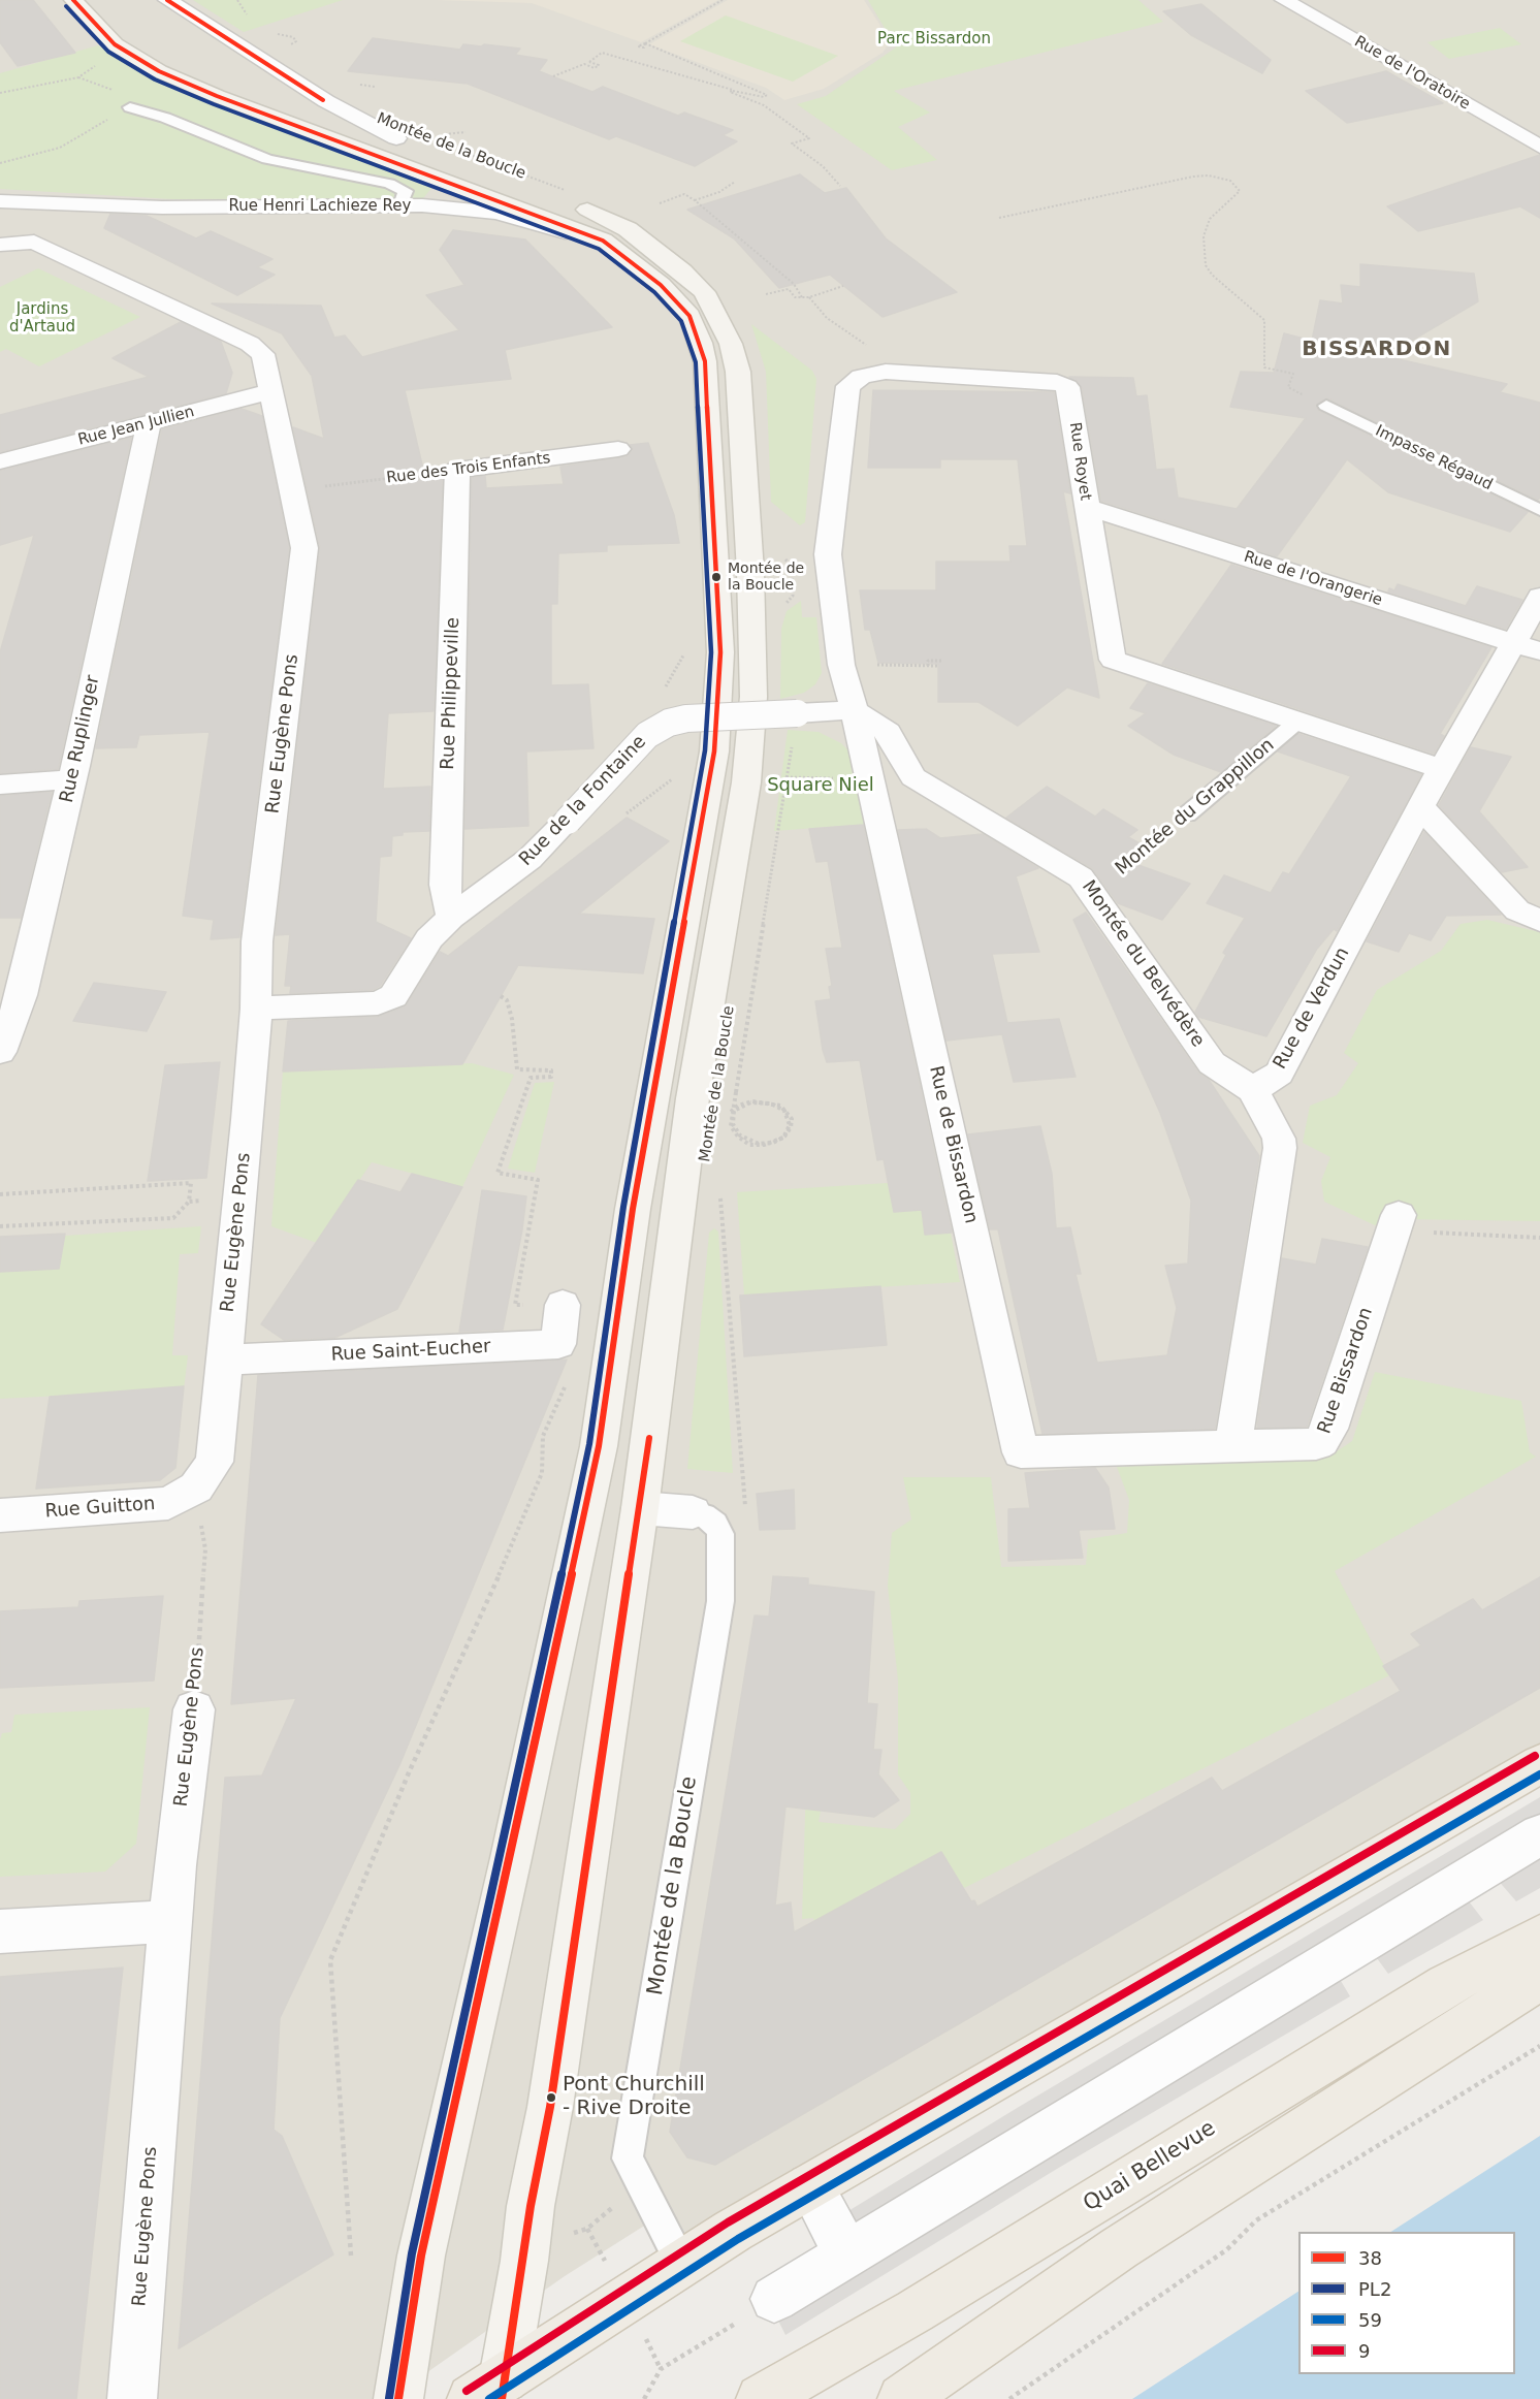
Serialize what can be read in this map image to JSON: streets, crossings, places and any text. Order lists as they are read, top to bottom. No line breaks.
{"streets":{"main road":["Montée de la Boucle","Quai Bellevue"],"street":["Rue de l'Oratoire","Rue Henri Lachieze Rey","Rue Jean Jullien","Rue Royet","Rue des Trois Enfants","Rue de l'Orangerie","Rue Philippeville","Rue Eugène Pons","Rue Ruplinger","Rue de la Fontaine","Montée du Belvédère","Rue de Verdun","Rue de Bissardon","Rue Saint-Eucher","Rue Bissardon","Rue Guitton"],"lane":["Impasse Régaud","Montée du Grappillon"]},"crossings":[["Montée de la Boucle","Rue Henri Lachieze Rey"],["Rue Jean Jullien","Rue Eugène Pons"],["Rue Jean Jullien","Rue Ruplinger"],["Rue Royet","Rue de l'Orangerie"],["Rue Royet","Montée du Grappillon"],["Rue Royet","Rue de Verdun"],["Rue Royet","Rue de Bissardon"],["Rue des Trois Enfants","Rue Philippeville"],["Rue de l'Orangerie","Rue de Verdun"],["Rue Philippeville","Rue de la Fontaine"],["Rue Eugène Pons","Rue de la Fontaine"],["Rue Eugène Pons","Rue Saint-Eucher"],["Rue Eugène Pons","Rue Guitton"],["Rue de la Fontaine","Montée du Belvédère"],["Rue de la Fontaine","Rue de Bissardon"],["Montée du Grappillon","Montée du Belvédère"],["Montée du Belvédère","Rue de Verdun"],["Montée du Belvédère","Rue de Bissardon"],["Rue de Bissardon","Rue Bissardon"]],"districts":["BISSARDON"],"parks":["Parc Bissardon","Jardins d'Artaud","Square Niel"],"places":["Montée de la Boucle","Pont Churchill - Rive Droite"],"lines":["transit line 38","transit line PL2","transit line 9","transit line 59"],"legend":["38","PL2","59","9"]}
